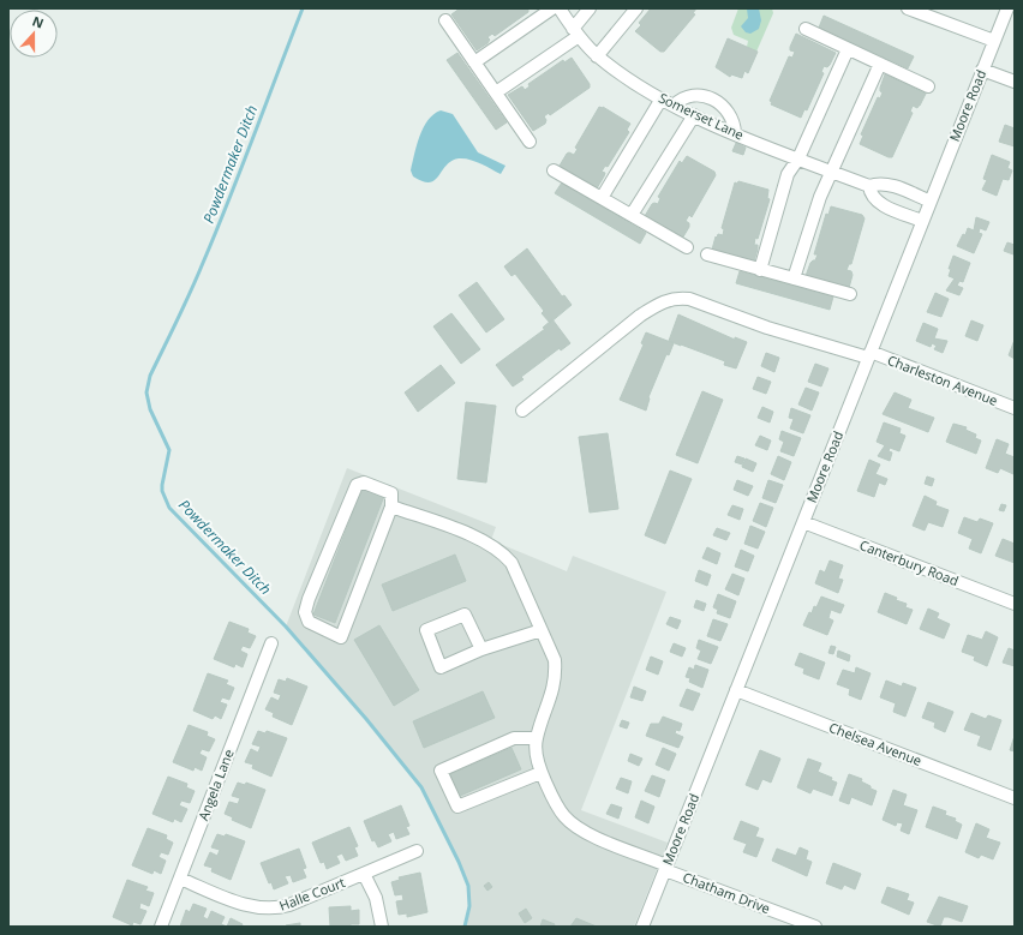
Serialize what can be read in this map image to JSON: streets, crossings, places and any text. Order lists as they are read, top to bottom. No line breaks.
{"streets":{"street":["Moore Road","Somerset Lane","Charleston Avenue","Canterbury Road","Chelsea Avenue","Angela Lane","Chatham Drive","Halle Court"]},"crossings":[["Moore Road","Somerset Lane"],["Moore Road","Charleston Avenue"],["Moore Road","Canterbury Road"],["Moore Road","Chelsea Avenue"],["Moore Road","Chatham Drive"],["Angela Lane","Halle Court"]],"water":["Powdermaker Ditch"],"north":"top"}
